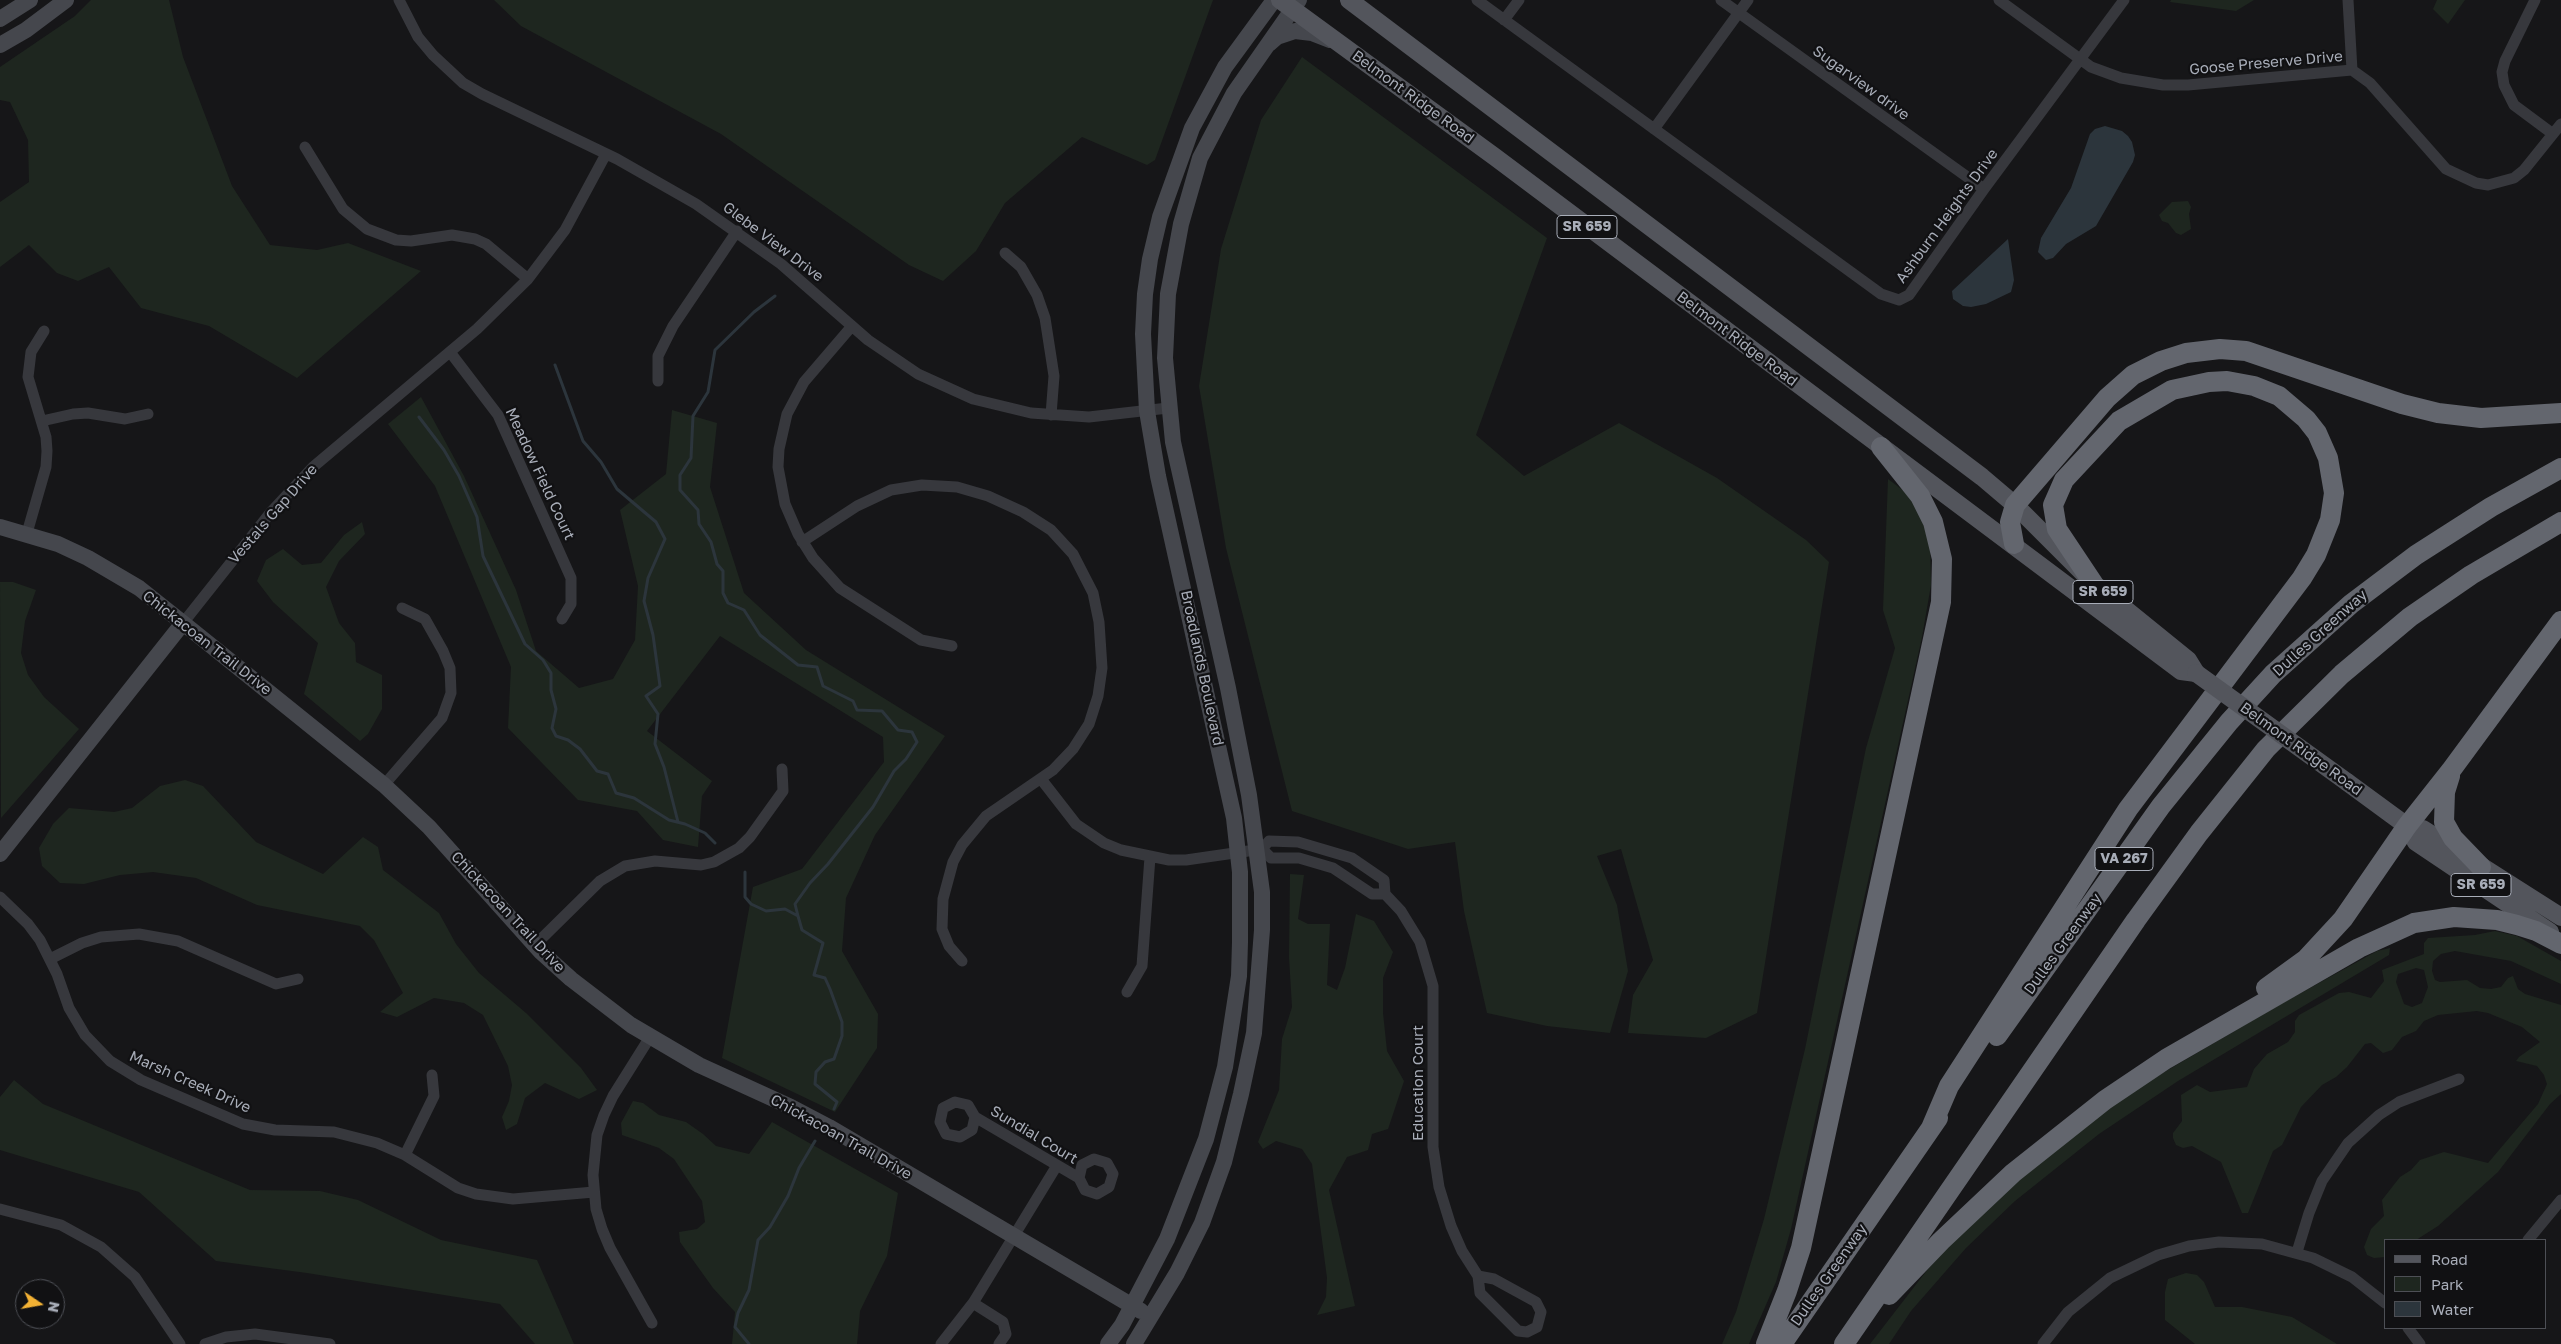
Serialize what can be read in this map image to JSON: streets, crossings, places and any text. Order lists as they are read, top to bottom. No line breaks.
{"streets":{"highway":["Dulles Greenway","VA 267"],"main road":["Belmont Ridge Road","SR 659","Vestals Gap Drive","Chickacoan Trail Drive","Broadlands Boulevard"],"street":["Goose Preserve Drive","Sugarview drive","Ashburn Heights Drive","Glebe View Drive","Meadow Field Court","Marsh Creek Drive","Education Court","Sundial Court"]},"crossings":[["Goose Preserve Drive","Ashburn Heights Drive"],["Sugarview drive","Ashburn Heights Drive"],["Belmont Ridge Road","Broadlands Boulevard"],["Glebe View Drive","Vestals Gap Drive"],["Glebe View Drive","Broadlands Boulevard"],["Meadow Field Court","Vestals Gap Drive"],["Vestals Gap Drive","Chickacoan Trail Drive"],["Chickacoan Trail Drive","Broadlands Boulevard"],["Broadlands Boulevard","Education Court"]],"legend":["Road","Park","Water"],"north":"right"}
